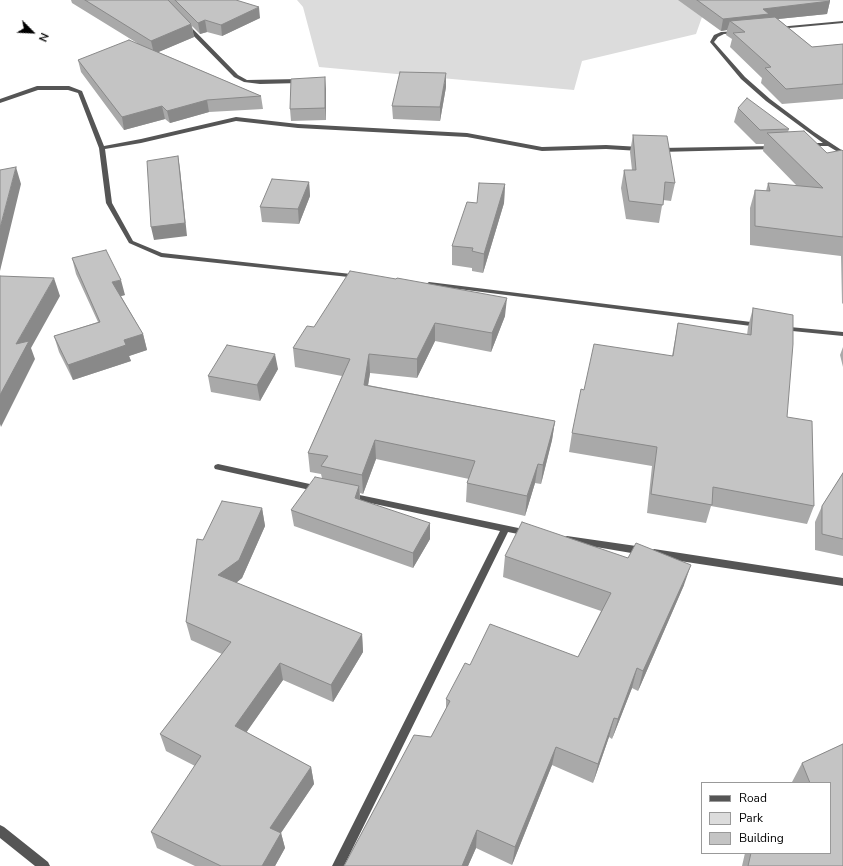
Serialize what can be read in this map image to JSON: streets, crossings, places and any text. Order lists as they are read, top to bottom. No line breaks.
{"legend":["Road","Park","Building"],"north":"bottom right"}
